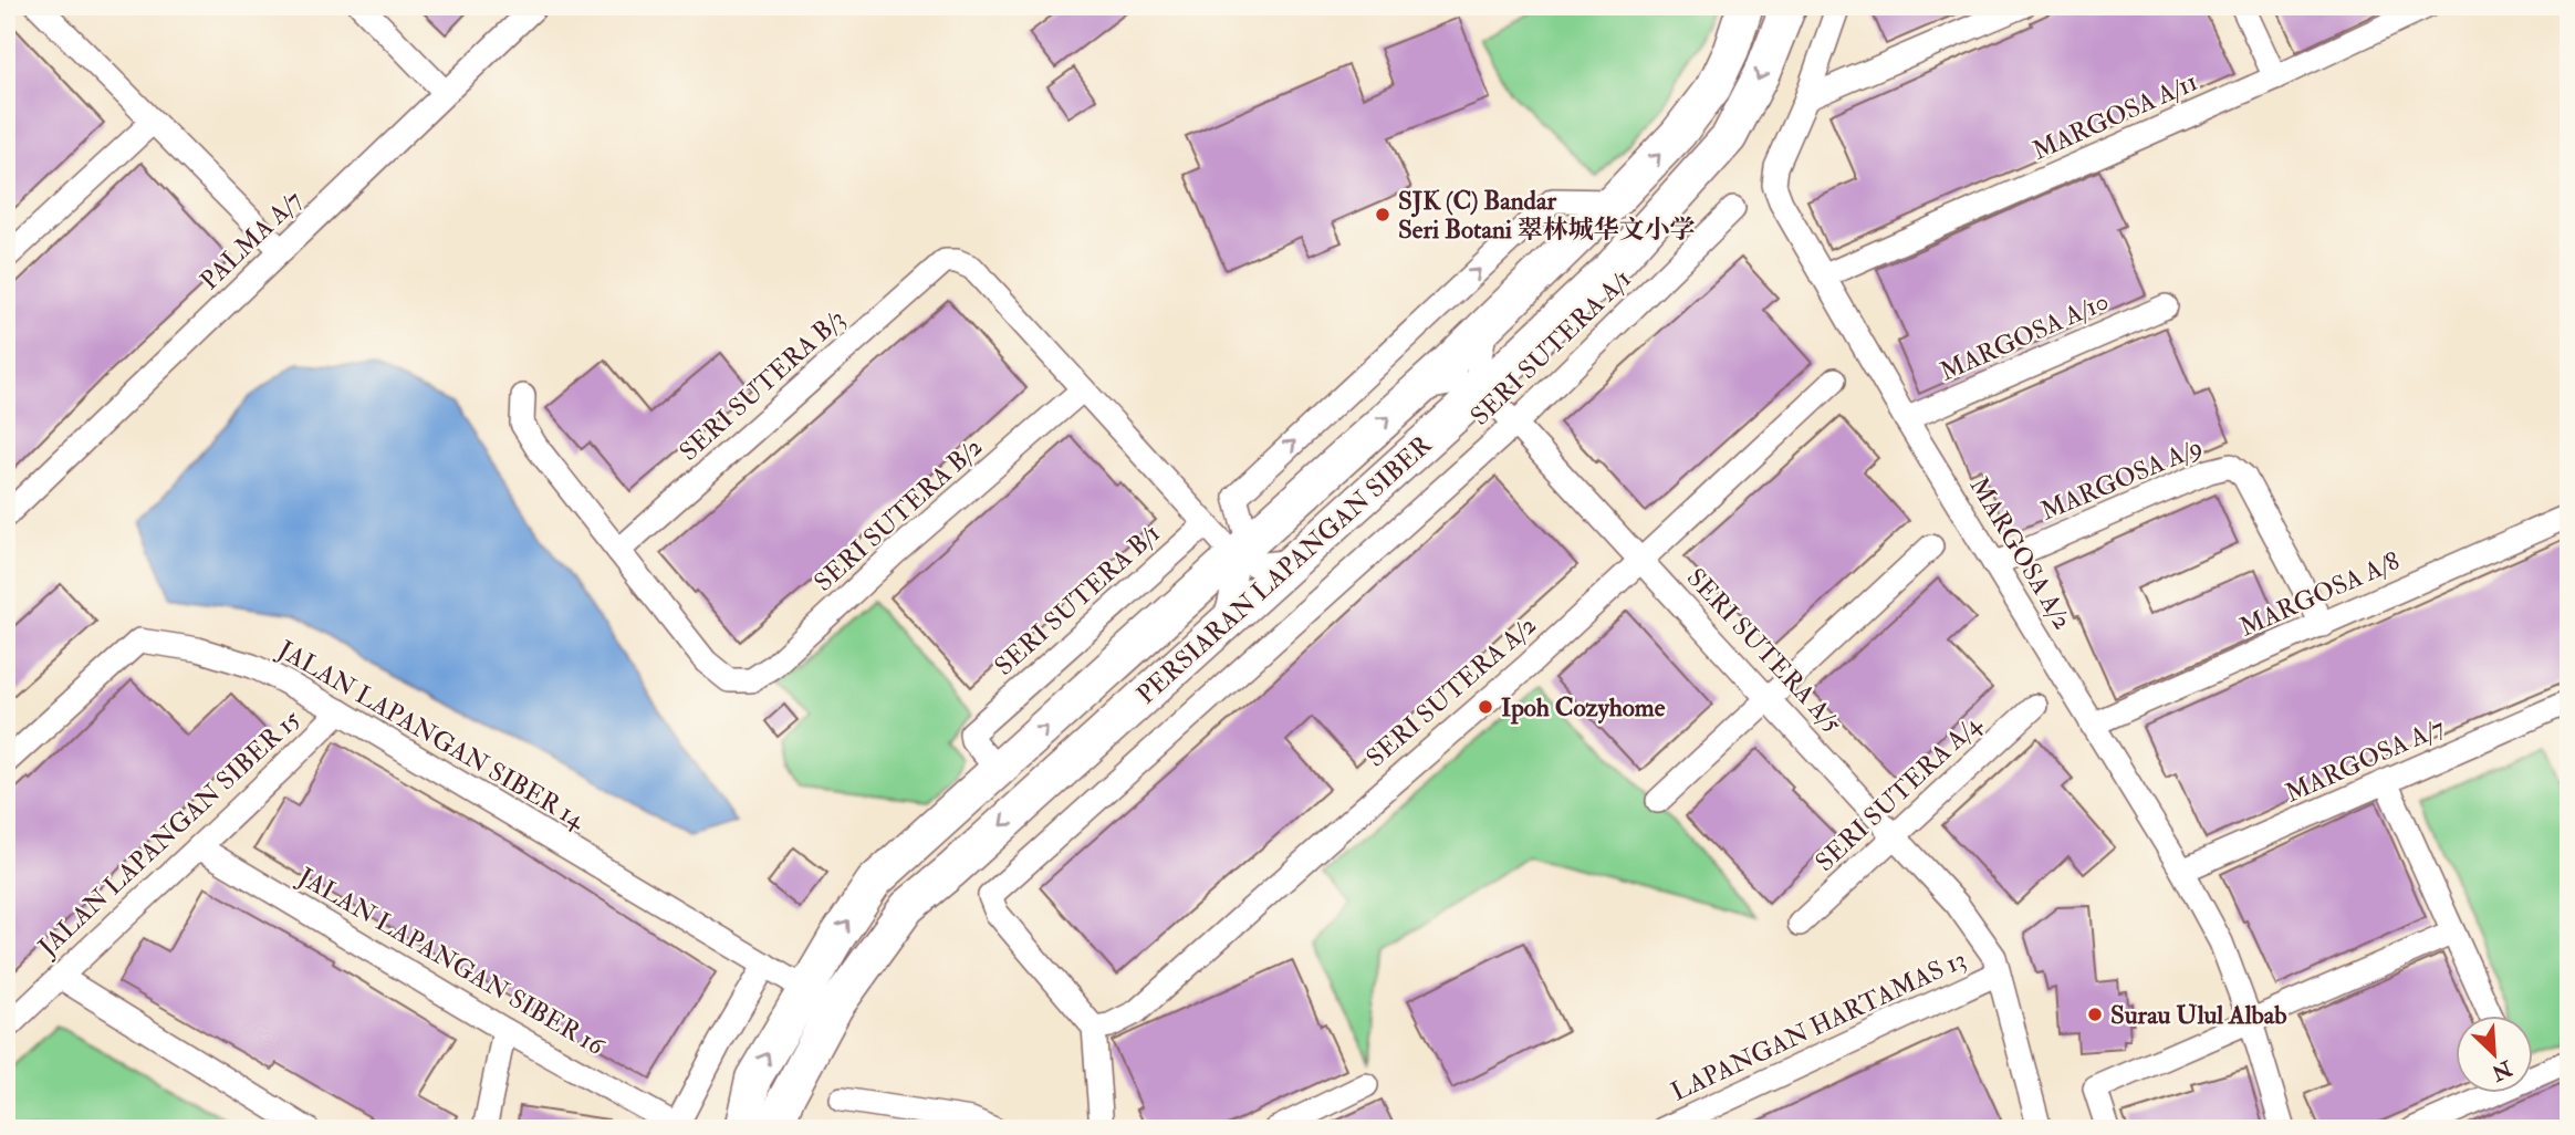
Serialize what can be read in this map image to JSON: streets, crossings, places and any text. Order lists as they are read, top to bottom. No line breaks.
{"streets":{"main road":["PERSIARAN LAPANGAN SIBER"],"street":["MARGOSA A/11","PALMA A/7","MARGOSA A/10","SERI SUTERA A/1","SERI SUTERA B/3","MARGOSA A/9","SERI SUTERA B/2","MARGOSA A/2","MARGOSA A/8","SERI SUTERA B/1","SERI SUTERA A/5","SERI SUTERA A/2","JALAN LAPANGAN SIBER 14","MARGOSA A/7","SERI SUTERA A/4","JALAN LAPANGAN SIBER 15","JALAN LAPANGAN SIBER 16","LAPANGAN HARTAMAS 13"]},"crossings":[["MARGOSA A/11","MARGOSA A/2"],["MARGOSA A/10","MARGOSA A/2"],["SERI SUTERA A/1","SERI SUTERA A/5"],["SERI SUTERA A/1","SERI SUTERA A/2"],["SERI SUTERA B/3","SERI SUTERA B/2"],["MARGOSA A/9","MARGOSA A/2"],["MARGOSA A/9","MARGOSA A/8"],["MARGOSA A/2","MARGOSA A/8"],["MARGOSA A/2","MARGOSA A/7"],["PERSIARAN LAPANGAN SIBER","SERI SUTERA B/1"],["PERSIARAN LAPANGAN SIBER","SERI SUTERA A/5"],["PERSIARAN LAPANGAN SIBER","JALAN LAPANGAN SIBER 14"],["SERI SUTERA A/5","SERI SUTERA A/2"],["SERI SUTERA A/5","SERI SUTERA A/4"],["SERI SUTERA A/5","LAPANGAN HARTAMAS 13"],["JALAN LAPANGAN SIBER 14","JALAN LAPANGAN SIBER 15"],["JALAN LAPANGAN SIBER 15","JALAN LAPANGAN SIBER 16"]],"places":["SJK (C) Bandar Seri Botani 翠林城华文小学","Ipoh Cozyhome","Surau Ulul Albab"],"north":"bottom right"}
